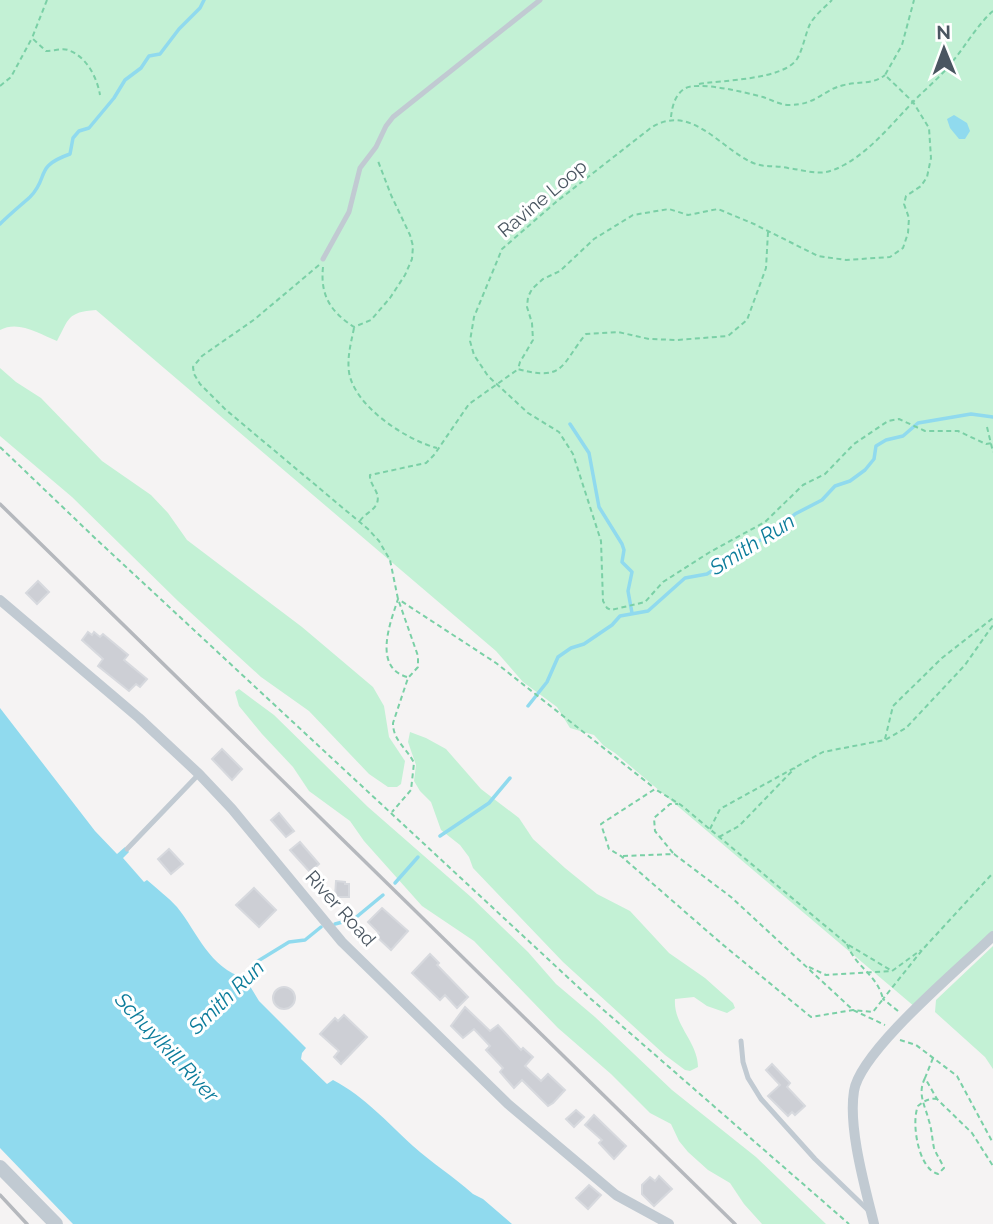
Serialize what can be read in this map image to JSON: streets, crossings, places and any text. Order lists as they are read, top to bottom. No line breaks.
{"streets":{"street":["River Road"],"path":["Ravine Loop"]},"water":["Smith Run","Schuylkill River"],"north":"top"}
